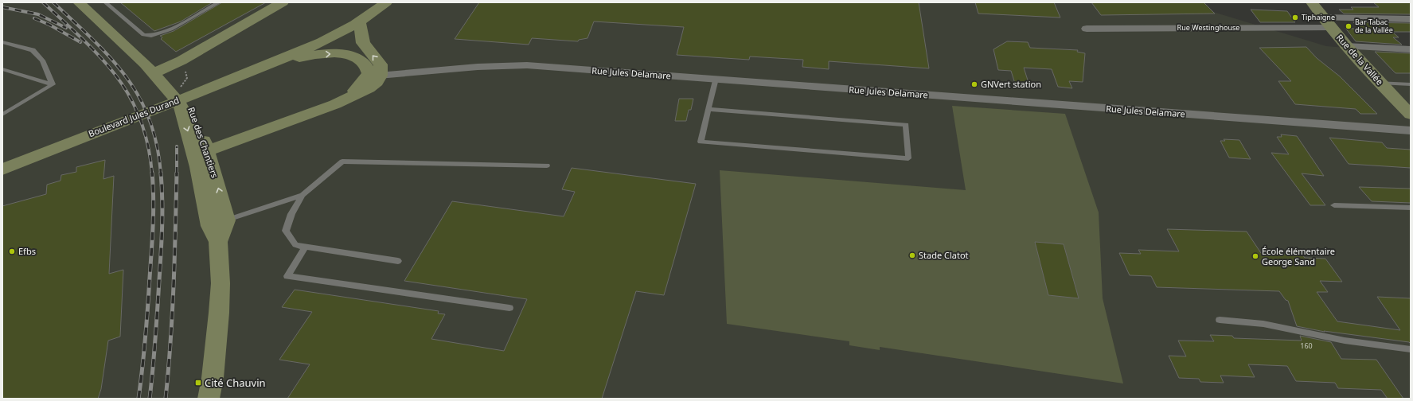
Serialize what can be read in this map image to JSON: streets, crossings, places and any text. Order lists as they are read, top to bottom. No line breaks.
{"streets":{"street":["Rue Westinghouse","Rue de la Vallée","Rue Jules Delamare","Boulevard Jules Durand","Rue des Chantiers"]},"crossings":[["Rue Westinghouse","Rue de la Vallée"],["Rue Jules Delamare","Boulevard Jules Durand"]],"places":{"other":["Tiphaigne","Bar Tabac de la Vallée","GNVert station","Efbs","Stade Clatot","École élémentaire George Sand"],"transit":["Cité Chauvin"]},"house_numbers":["160"]}
